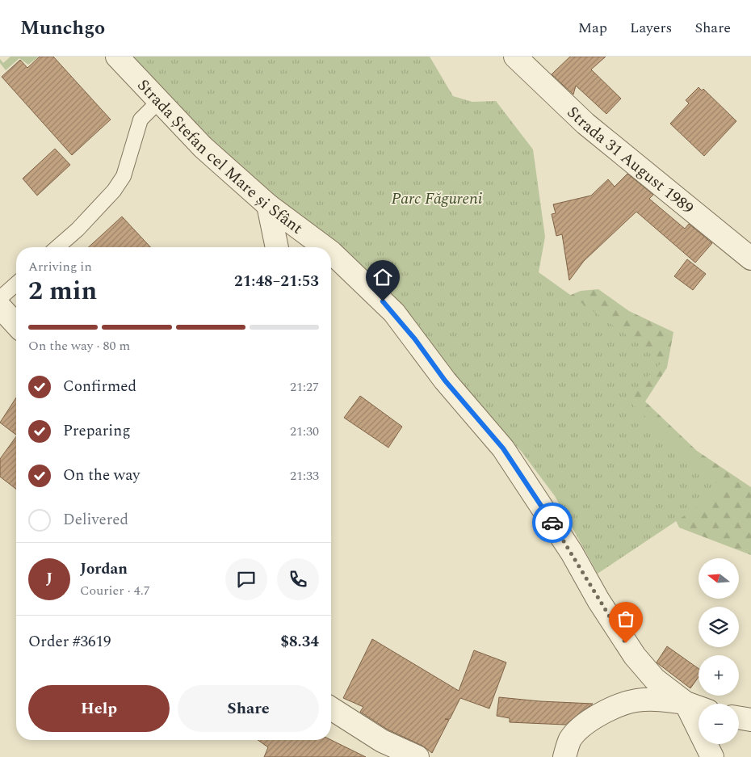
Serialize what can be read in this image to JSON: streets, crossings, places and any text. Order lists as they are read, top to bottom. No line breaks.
{"streets":{"street":["Strada Ștefan cel Mare și Sfânt","Strada 31 August 1989"]},"parks":["Parc Făgureni"],"north":"left","page":{"header":"Munchgo","nav":["Map","Layers","Share"],"heading":["2 min","Arriving in","21:48–21:53"],"panel":["Jordan","Courier · 4.7","Order #3619","$8.34"],"bar":"On the way · 80 m","list":[["Confirmed","21:27"],["Preparing","21:30"],["On the way","21:33"],"Delivered"],"map_buttons":["+","−"],"round":"J","buttons":["Help","Share"]}}
